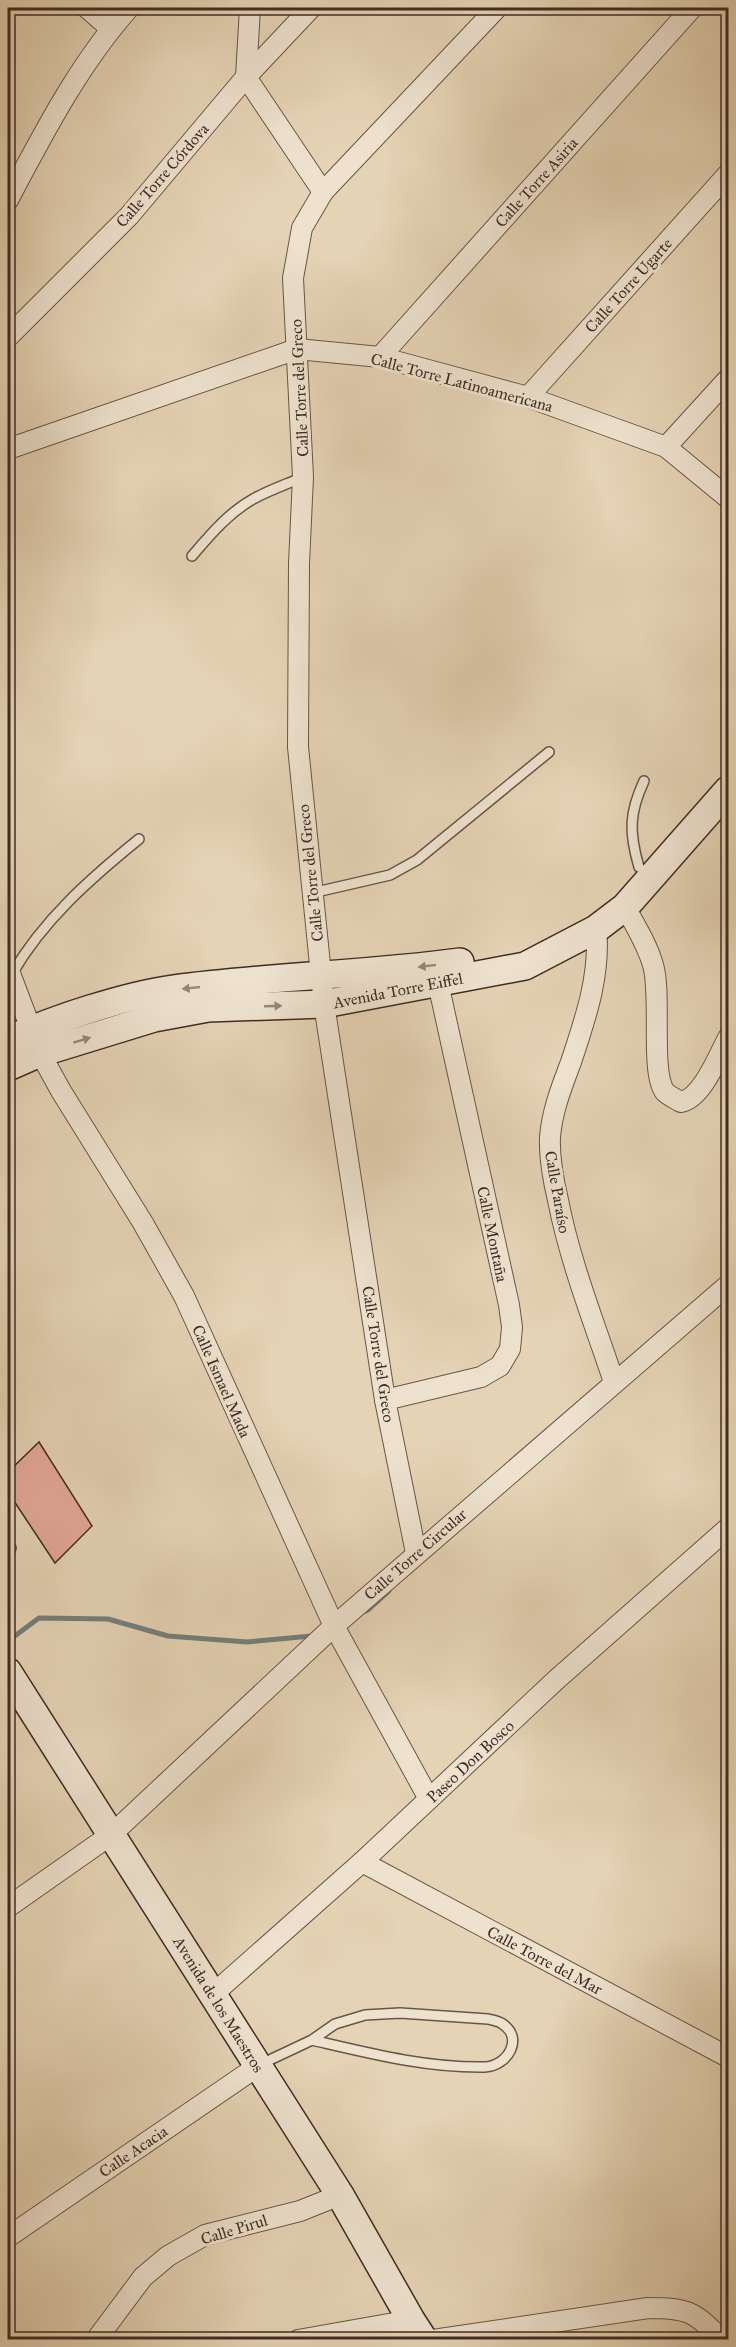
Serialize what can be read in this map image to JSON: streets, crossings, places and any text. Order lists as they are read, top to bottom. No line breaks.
{"streets":{"street":["Calle Torre Córdova","Calle Torre Asiria","Calle Torre Ugarte","Calle Torre Latinoamericana","Calle Torre del Greco","Avenida Torre Eiffel","Calle Paraíso","Calle Montaña","Calle Ismael Mada","Calle Torre Circular","Paseo Don Bosco","Calle Torre del Mar","Avenida de los Maestros","Calle Acacia","Calle Pirul"]},"crossings":[["Calle Torre Asiria","Calle Torre Latinoamericana"],["Calle Torre Ugarte","Calle Torre Latinoamericana"],["Calle Torre Latinoamericana","Calle Torre del Greco"],["Calle Torre del Greco","Avenida Torre Eiffel"],["Calle Torre del Greco","Calle Montaña"],["Calle Torre del Greco","Calle Torre Circular"],["Avenida Torre Eiffel","Calle Paraíso"],["Avenida Torre Eiffel","Calle Montaña"],["Avenida Torre Eiffel","Calle Ismael Mada"],["Calle Paraíso","Calle Torre Circular"],["Calle Ismael Mada","Calle Torre Circular"],["Calle Ismael Mada","Paseo Don Bosco"],["Calle Torre Circular","Avenida de los Maestros"],["Paseo Don Bosco","Calle Torre del Mar"],["Paseo Don Bosco","Avenida de los Maestros"],["Avenida de los Maestros","Calle Acacia"],["Avenida de los Maestros","Calle Pirul"]]}
